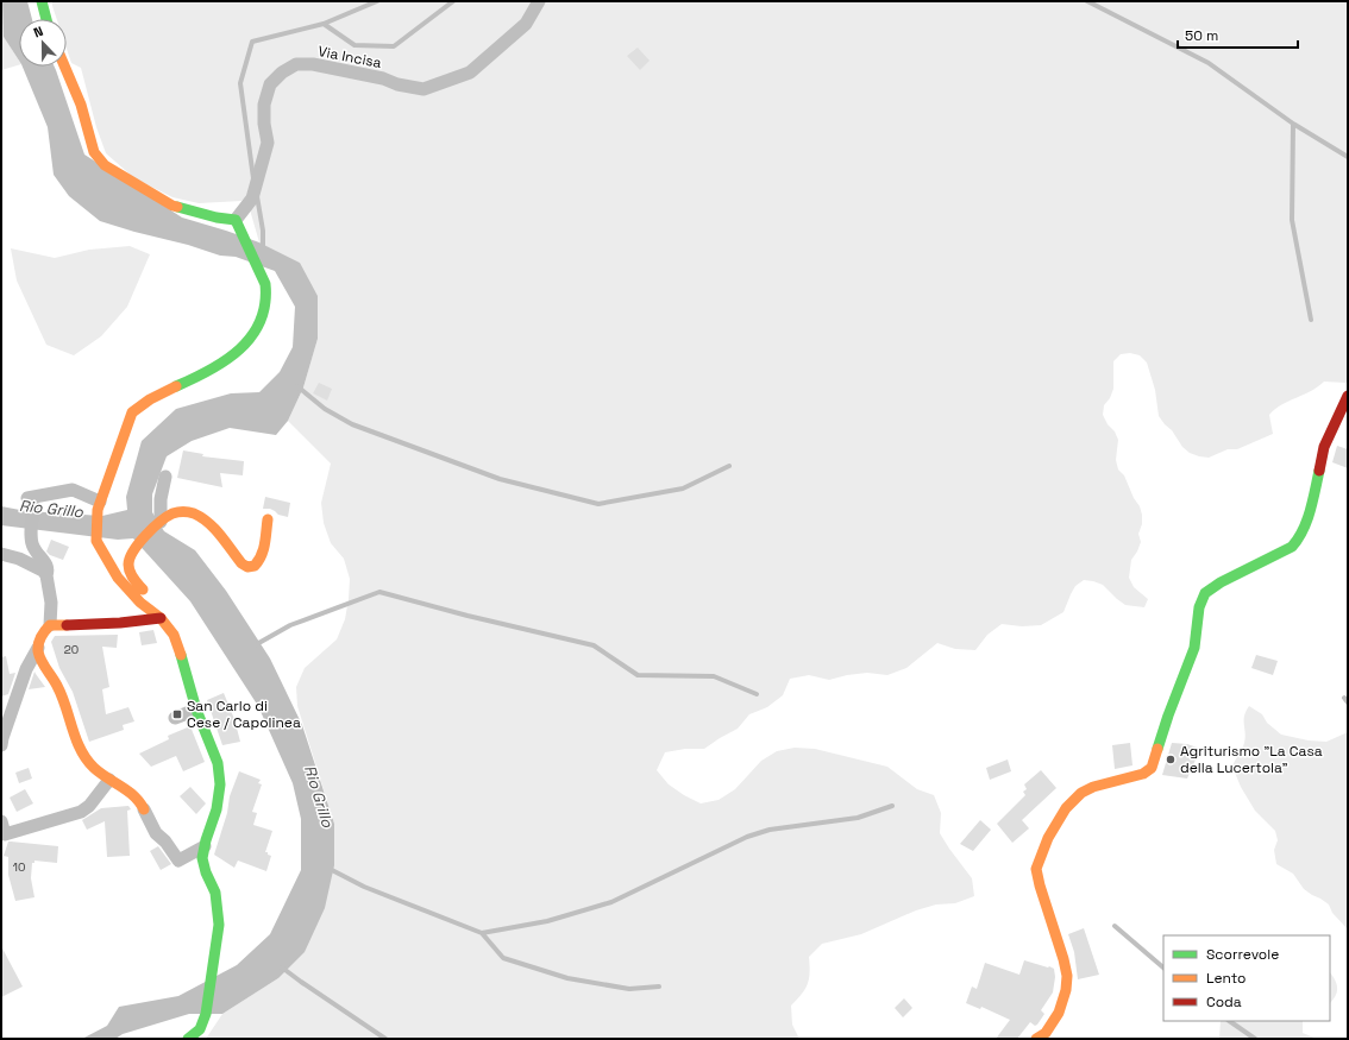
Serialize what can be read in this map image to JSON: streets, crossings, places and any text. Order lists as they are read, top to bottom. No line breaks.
{"streets":{"street":["Via Incisa"]},"water":["Rio Grillo"],"places":{"transit":["San Carlo di Cese / Capolinea"],"other":["Agriturismo \"La Casa della Lucertola\""]},"house_numbers":["20","10"],"legend":["Scorrevole","Lento","Coda"],"scale_bar":"50 m","north":"top"}
